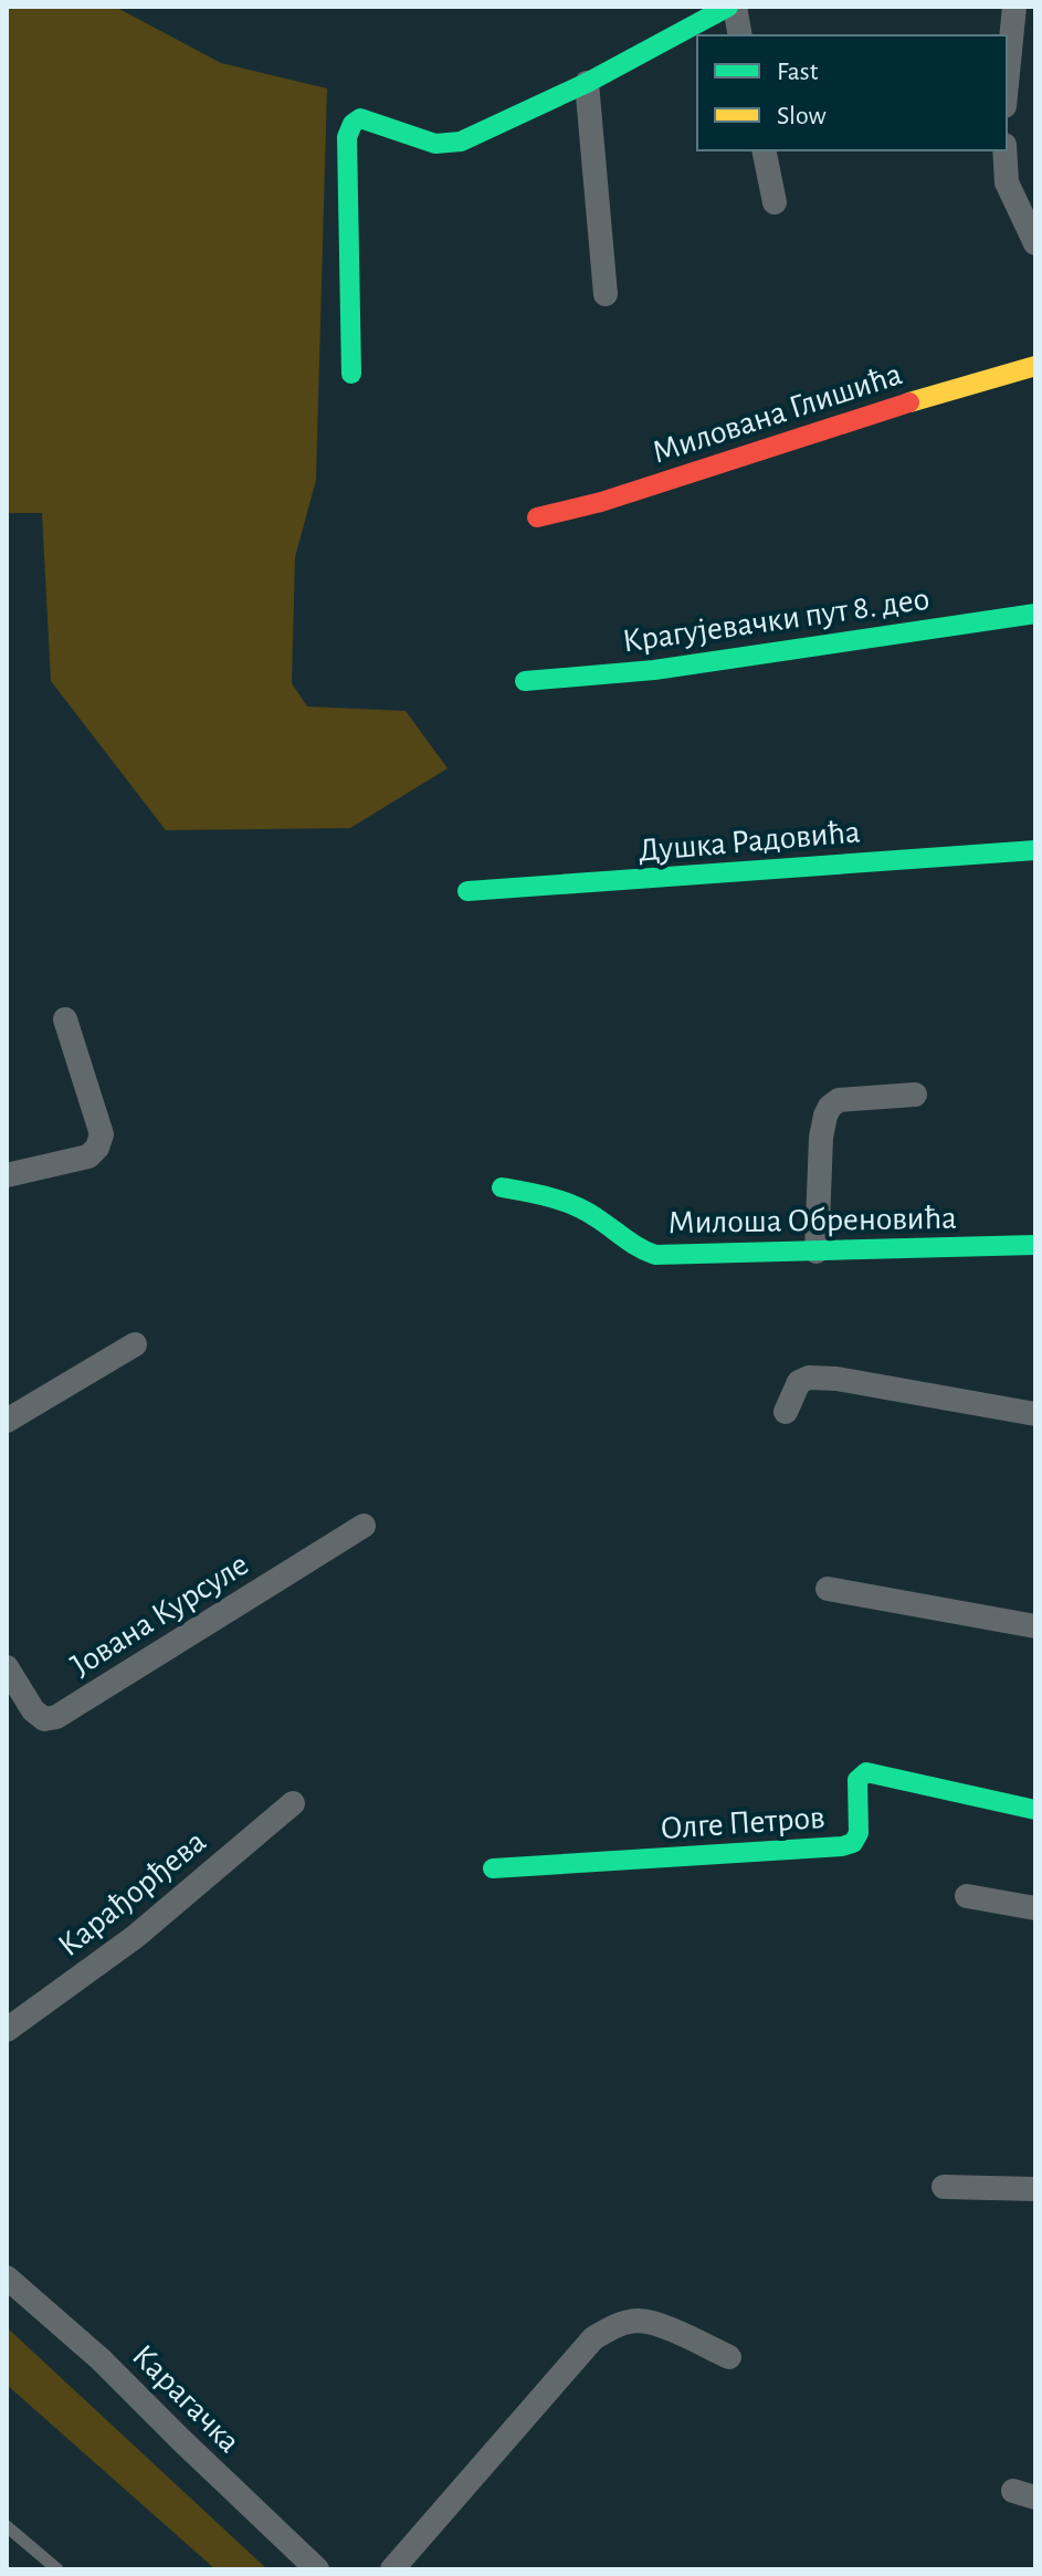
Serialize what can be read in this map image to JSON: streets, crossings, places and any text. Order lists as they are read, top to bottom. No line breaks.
{"streets":{"street":["Милована Глишића","Крагујевачки пут 8. део","Душка Радовића","Милоша Обреновића","Јована Курсуле","Олге Петров","Карађорђева","Карагачка"]},"legend":["Fast","Slow"]}
